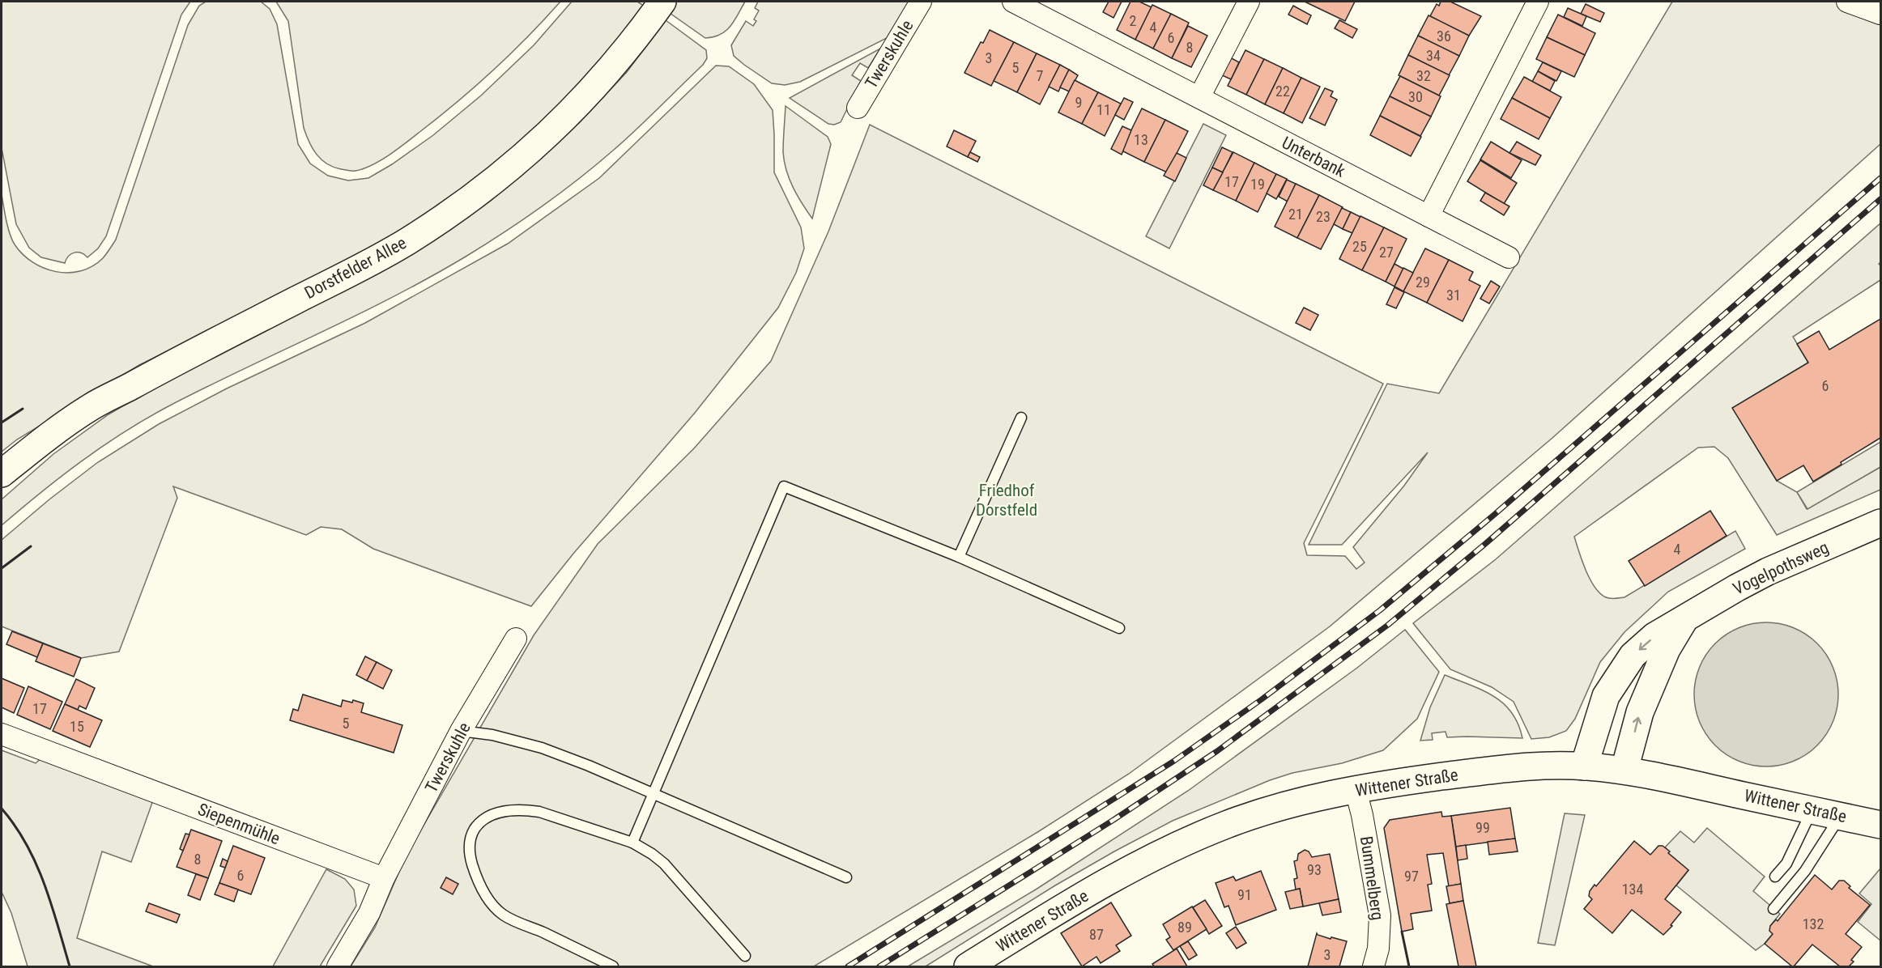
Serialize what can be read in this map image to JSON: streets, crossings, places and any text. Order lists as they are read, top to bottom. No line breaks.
{"streets":{"main road":["Dorstfelder Allee","Vogelpothsweg","Wittener Straße"],"street":["Twerskuhle","Unterbank","Siepenmühle","Bummelberg"]},"crossings":[["Twerskuhle","Siepenmühle"],["Vogelpothsweg","Wittener Straße"],["Wittener Straße","Bummelberg"]],"parks":["Friedhof Dorstfeld"],"house_numbers":["2","4","36","6","8","34","3","5","7","32","22","30","9","11","13","17","19","21","23","25","27","29","31","6","4","17","5","15","99","8","93","6","97","134","91","132","89","87","3"]}
